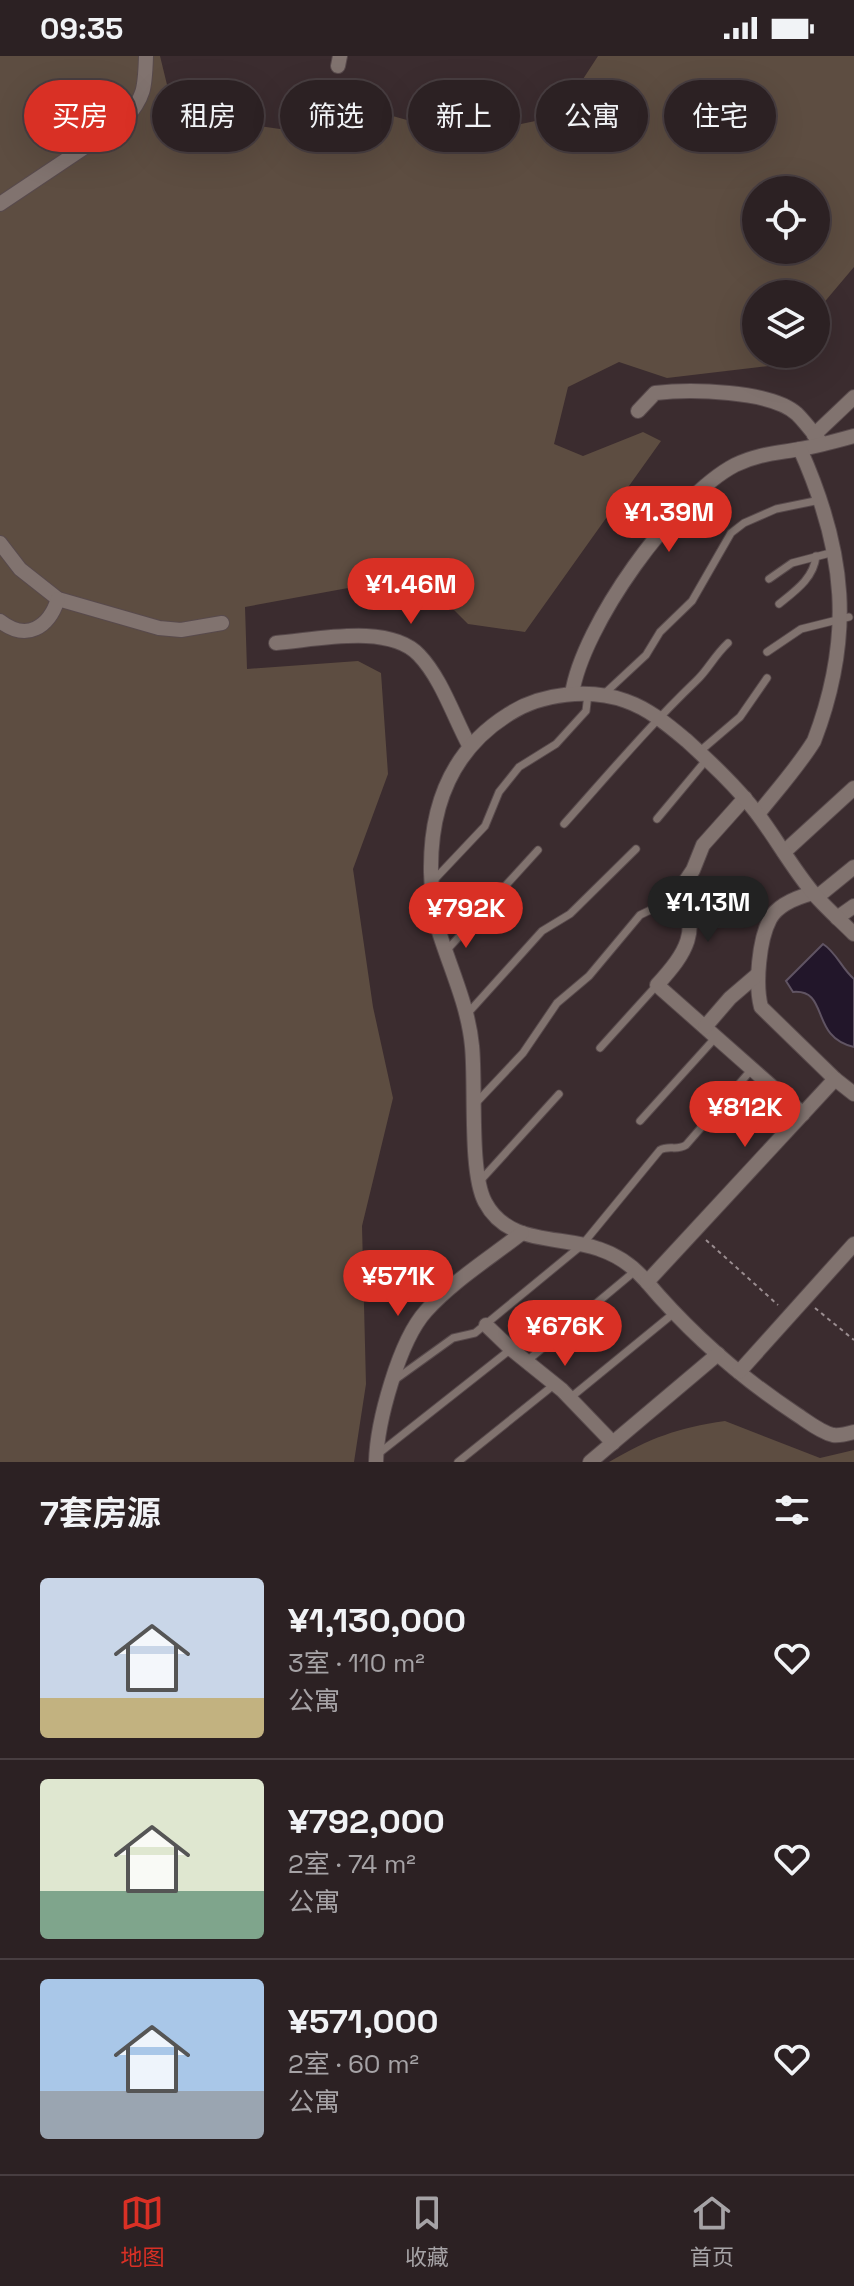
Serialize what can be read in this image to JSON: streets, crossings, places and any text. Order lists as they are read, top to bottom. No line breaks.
{"page":{"status":"09:35","chip":["买房","租房","筛选","新上","公寓","住宅"],"price":["¥1.39M","¥1.46M","¥1.13M","¥792K","¥812K","¥571K","¥676K"],"heading":"7套房源","list":[{"name":"¥1,130,000","note":"3室 · 110 m² · 公寓"},{"name":"¥792,000","note":"2室 · 74 m² · 公寓"},{"name":"¥571,000","note":"2室 · 60 m² · 公寓"}],"tabs":["地图","收藏","首页"]}}
